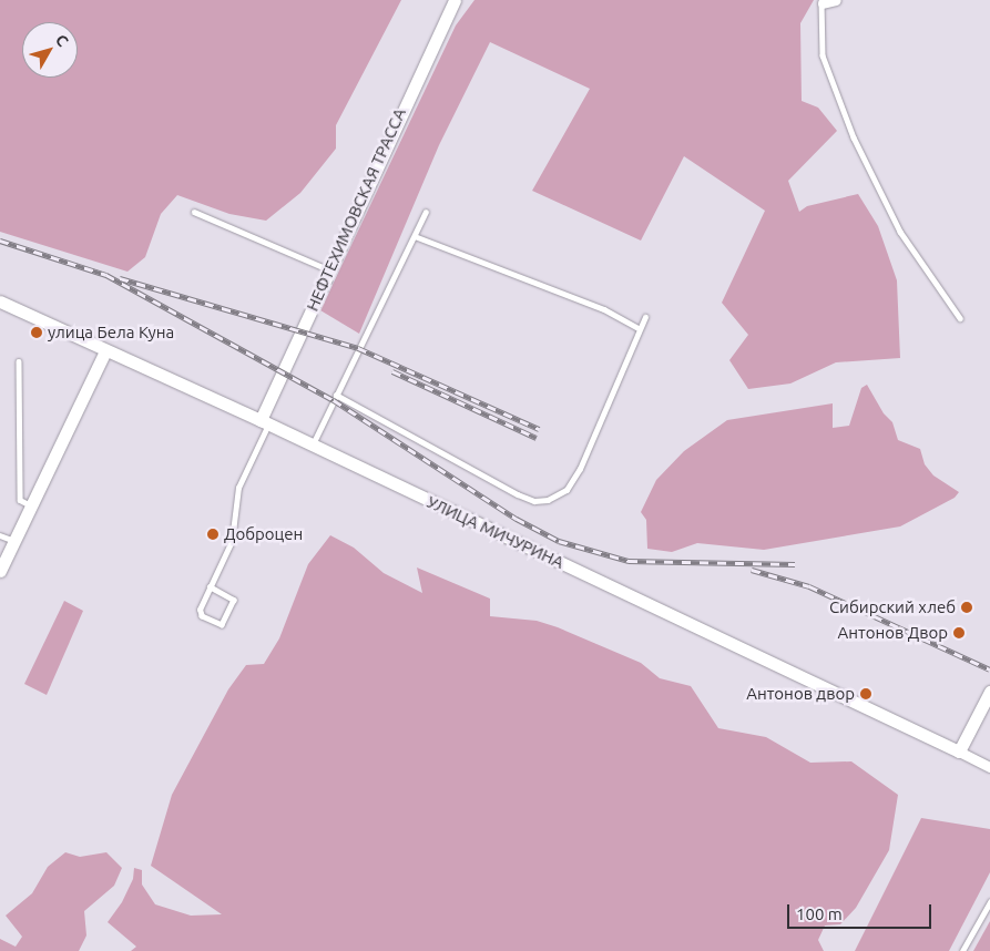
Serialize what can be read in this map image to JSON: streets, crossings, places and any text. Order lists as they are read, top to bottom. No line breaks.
{"streets":{"main road":["НЕФТЕХИМОВСКАЯ ТРАССА","УЛИЦА МИЧУРИНА"]},"crossings":[["НЕФТЕХИМОВСКАЯ ТРАССА","УЛИЦА МИЧУРИНА"]],"places":["улица Бела Куна","Доброцен","Сибирский хлеб","Антонов Двор","Антонов двор"],"scale_bar":"100 m","north":"top right"}
